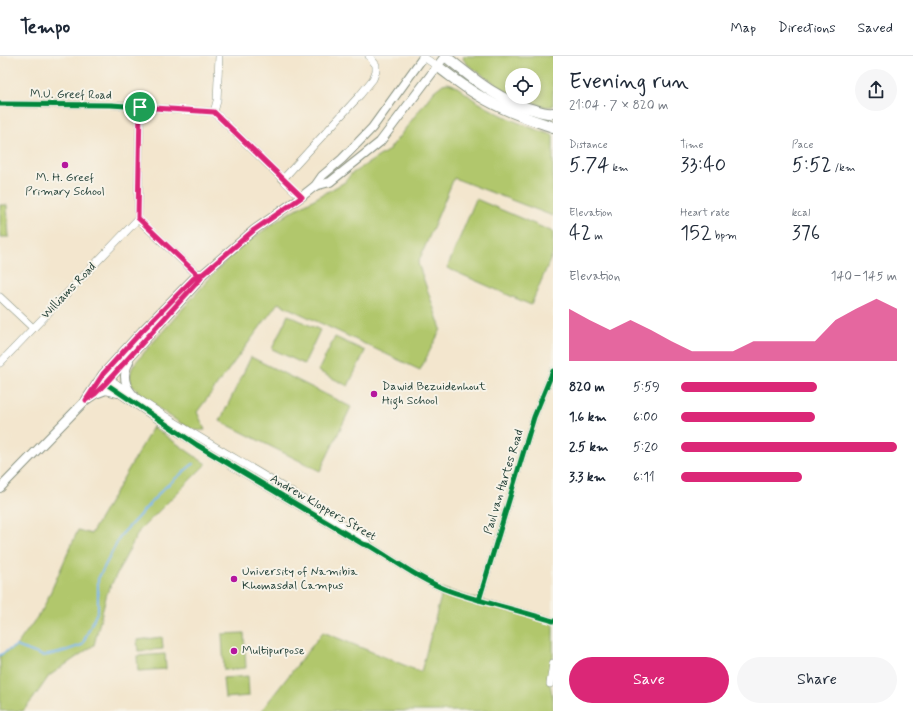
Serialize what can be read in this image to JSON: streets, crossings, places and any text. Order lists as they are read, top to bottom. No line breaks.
{"streets":{"street":["M.U. Greef Road","Williams Road","Paul van Hartes Road","Andrew Kloppers Street"]},"crossings":[["Paul van Hartes Road","Andrew Kloppers Street"]],"places":["M. H. Greef Primary School","Dawid Bezuidenhout High School","University of Namibia Khomasdal Campus","Multipurpose"],"page":{"header":"Tempo","nav":["Map","Directions","Saved"],"heading":["Evening run","21:04 · 7 × 820 m"],"stats":[["Distance","5.74 km"],["Time","33:40"],["Pace","5:52 /km"],["Elevation","42 m"],["Heart rate","152 bpm"],["kcal","376"]],"chart":["Elevation","140–145 m"],"list":[{"name":"820 m","note":"5:59"},{"name":"1.6 km","note":"6:00"},{"name":"2.5 km","note":"5:20"},{"name":"3.3 km","note":"6:11"}],"buttons":["Save","Share"]}}
